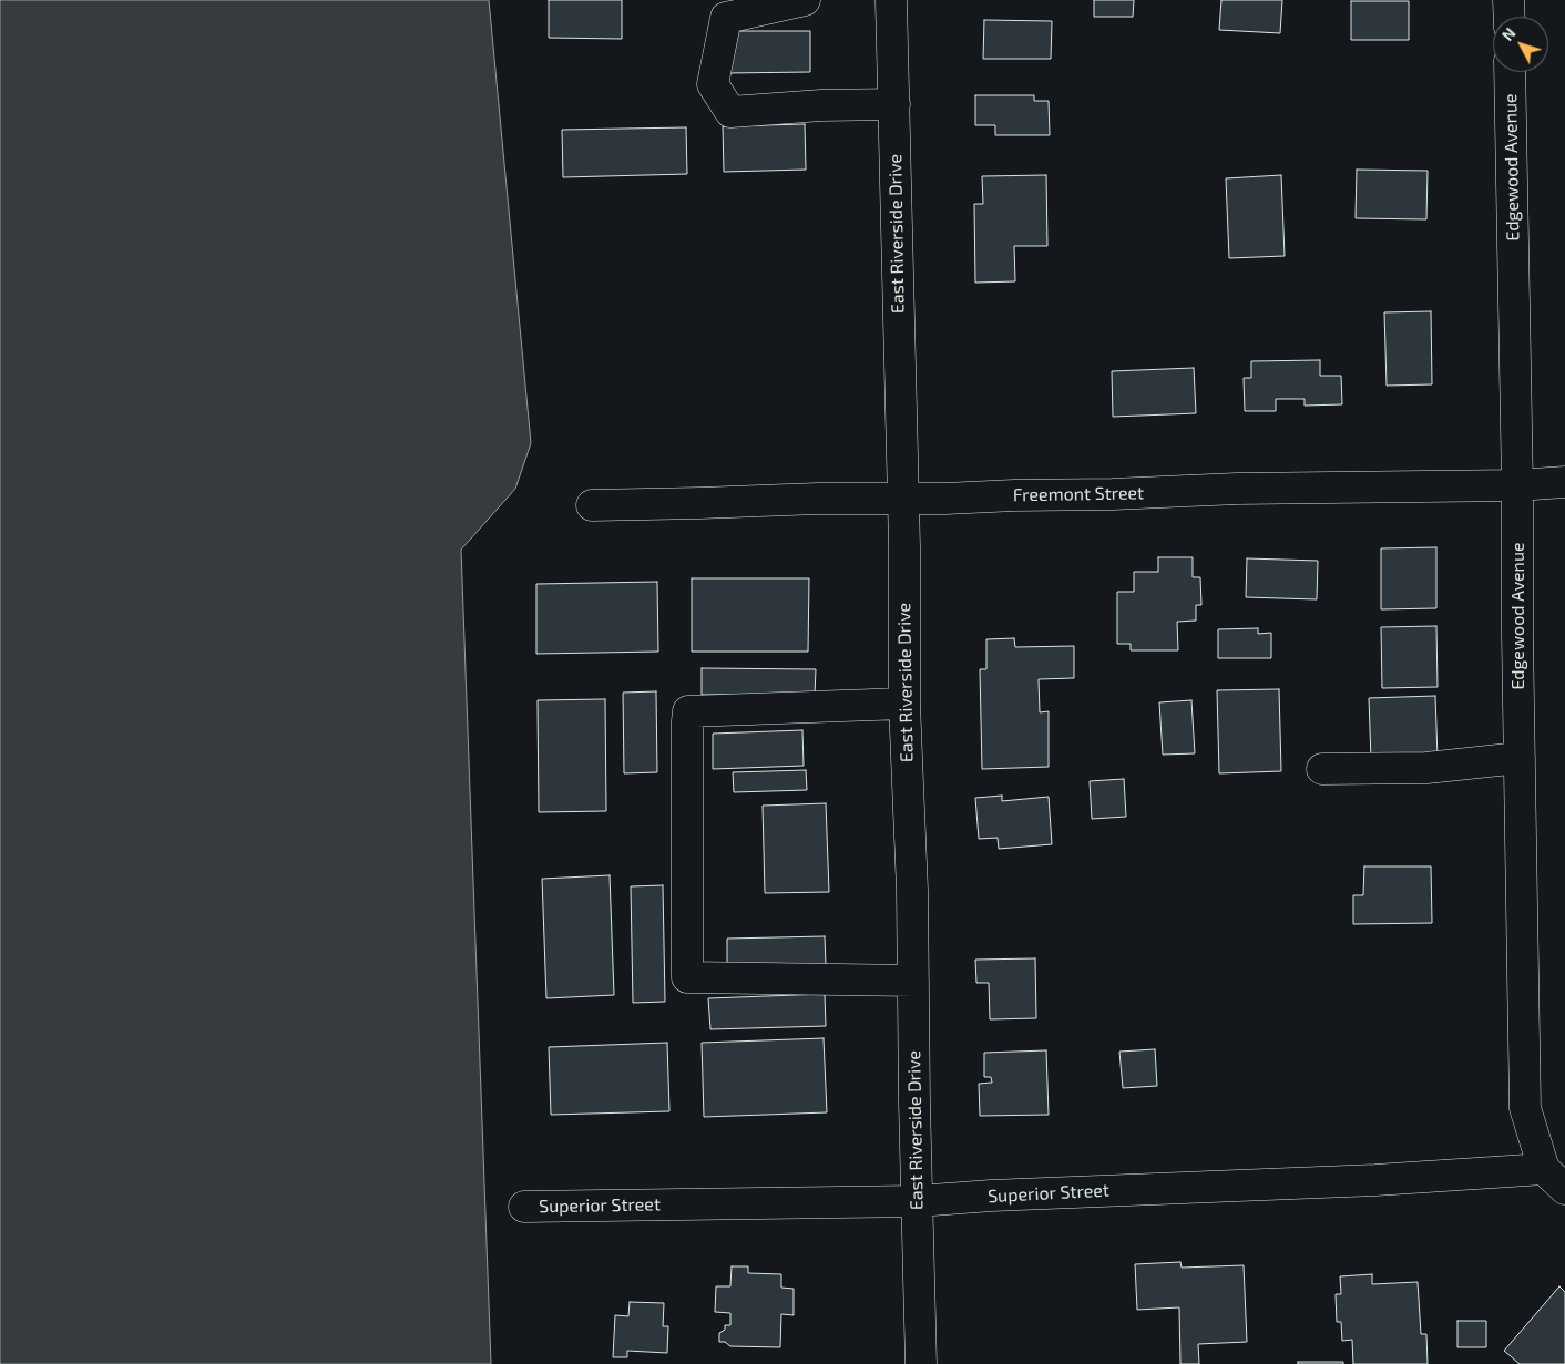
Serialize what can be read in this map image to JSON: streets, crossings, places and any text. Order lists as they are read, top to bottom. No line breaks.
{"streets":{"street":["Edgewood Avenue","East Riverside Drive","Freemont Street","Superior Street"]},"crossings":[["Edgewood Avenue","Freemont Street"],["Edgewood Avenue","Superior Street"],["East Riverside Drive","Freemont Street"],["East Riverside Drive","Superior Street"]],"north":"top left"}
